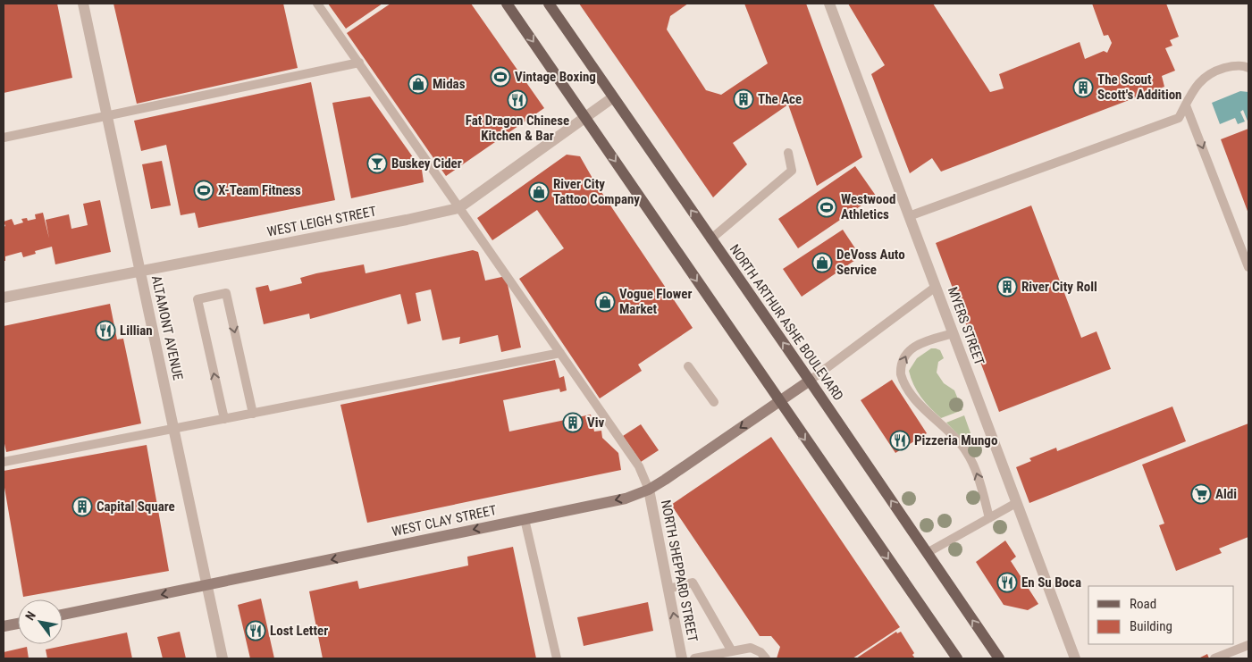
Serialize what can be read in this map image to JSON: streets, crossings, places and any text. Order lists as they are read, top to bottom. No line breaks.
{"streets":{"main road":["NORTH ARTHUR ASHE BOULEVARD"],"street":["WEST LEIGH STREET","MYERS STREET","ALTAMONT AVENUE","WEST CLAY STREET","NORTH SHEPPARD STREET"]},"crossings":[["WEST LEIGH STREET","NORTH ARTHUR ASHE BOULEVARD"],["WEST LEIGH STREET","ALTAMONT AVENUE"],["NORTH ARTHUR ASHE BOULEVARD","WEST CLAY STREET"],["ALTAMONT AVENUE","WEST CLAY STREET"],["WEST CLAY STREET","NORTH SHEPPARD STREET"]],"one_way":["WEST CLAY STREET","NORTH SHEPPARD STREET"],"places":{"sports":["Vintage Boxing","X-Team Fitness","Westwood Athletics"],"shop":["Midas","River City Tattoo Company","DeVoss Auto Service","Vogue Flower Market"],"building":["The Scout Scott's Addition","The Ace","River City Roll","Viv","Capital Square"],"restaurant":["Fat Dragon Chinese Kitchen & Bar","Lillian","Pizzeria Mungo","En Su Boca","Lost Letter"],"bar":["Buskey Cider"],"supermarket":["Aldi"]},"legend":["Road","Building"],"north":"top left"}
